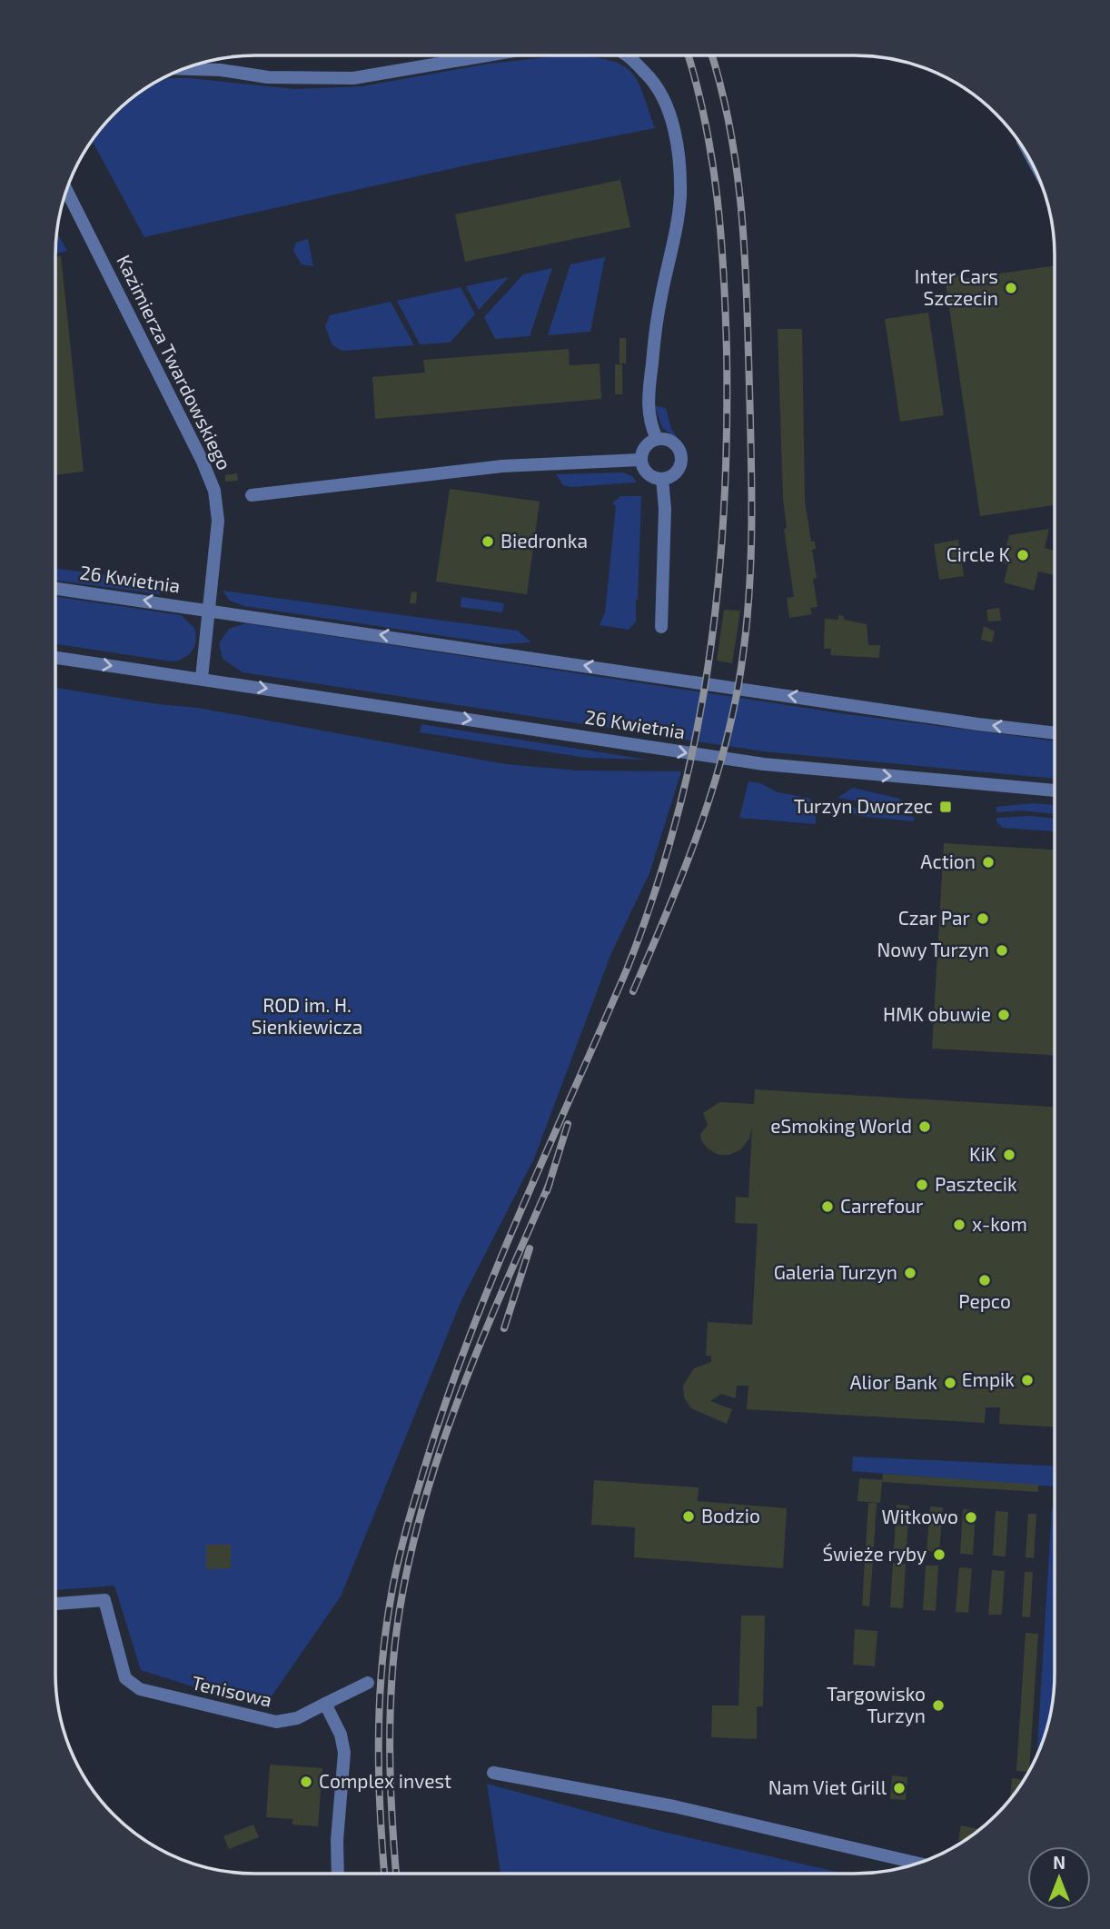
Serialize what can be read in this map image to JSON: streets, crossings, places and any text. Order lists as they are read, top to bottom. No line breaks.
{"streets":{"street":["Kazimierza Twardowskiego","26 Kwietnia","Tenisowa"]},"crossings":[["Kazimierza Twardowskiego","26 Kwietnia"]],"parks":["ROD im. H. Sienkiewicza"],"places":{"other":["Inter Cars Szczecin","Biedronka","Circle K","Action","Czar Par","Nowy Turzyn","HMK obuwie","eSmoking World","KiK","Pasztecik","Carrefour","x-kom","Galeria Turzyn","Pepco","Empik","Alior Bank","Bodzio","Witkowo","Świeże ryby","Targowisko Turzyn","Complex invest","Nam Viet Grill"],"transit":["Turzyn Dworzec"]},"north":"top"}
